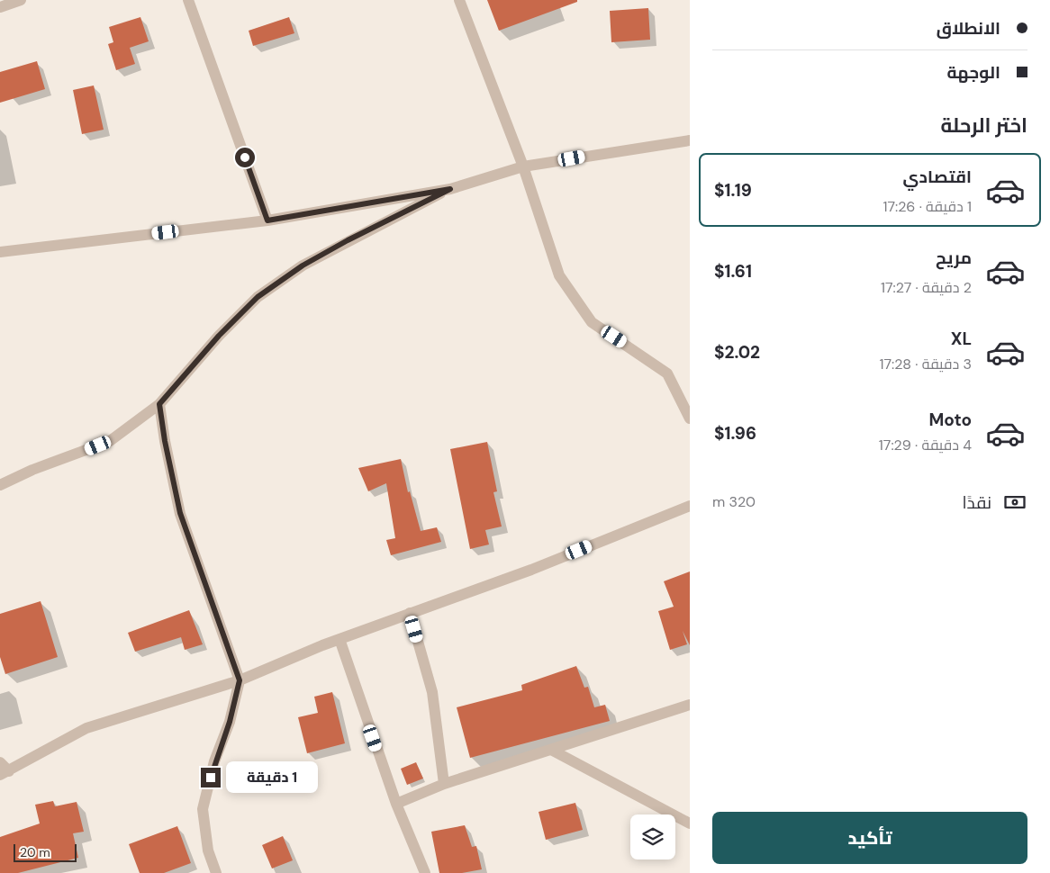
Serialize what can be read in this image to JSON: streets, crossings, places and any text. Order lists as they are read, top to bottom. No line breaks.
{"scale_bar":"20 m","page":{"banner":["الانطلاق","الوجهة"],"heading":"اختر الرحلة","list":[{"name":"اقتصادي","note":"1 دقيقة · 17:26","value":"$1.19"},{"name":"مريح","note":"2 دقيقة · 17:27","value":"$1.61"},{"name":"XL","note":"3 دقيقة · 17:28","value":"$2.02"},{"name":"Moto","note":"4 دقيقة · 17:29","value":"$1.96"}],"pay":["نقدًا","320 m"],"bubble":"1 دقيقة","buttons":"تأكيد","scale":"20 m"}}
